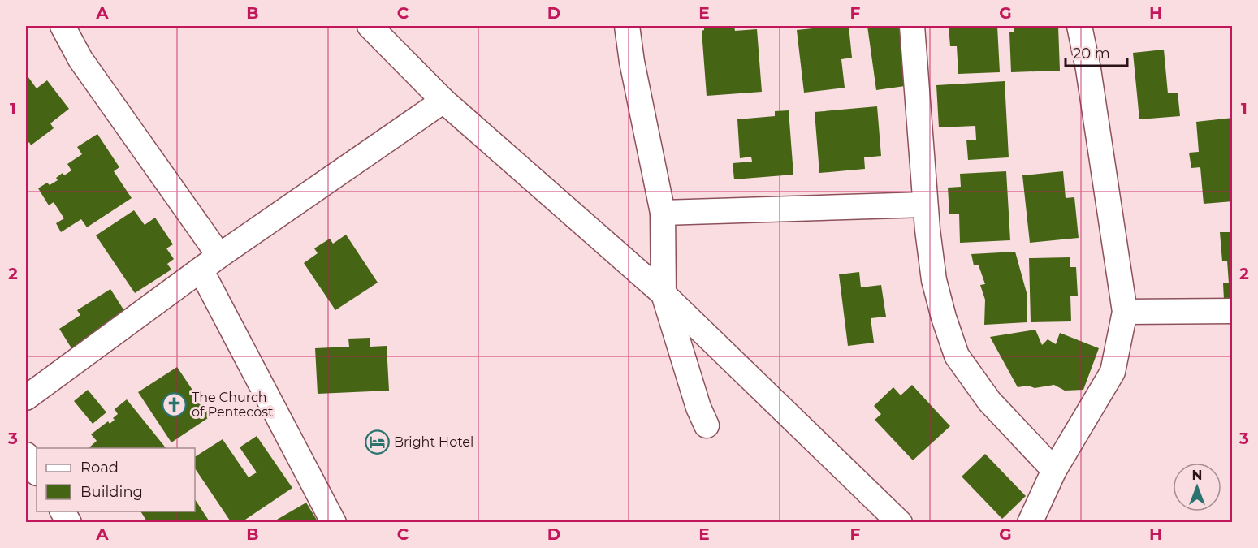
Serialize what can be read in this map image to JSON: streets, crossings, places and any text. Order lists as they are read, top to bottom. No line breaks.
{"places":{"church":["The Church of Pentecost"],"hotel":["Bright Hotel"]},"legend":["Road","Building"],"scale_bar":"20 m","north":"top","grid":{"columns":["A","B","C","D","E","F","G","H"],"rows":["1","2","3"]}}
